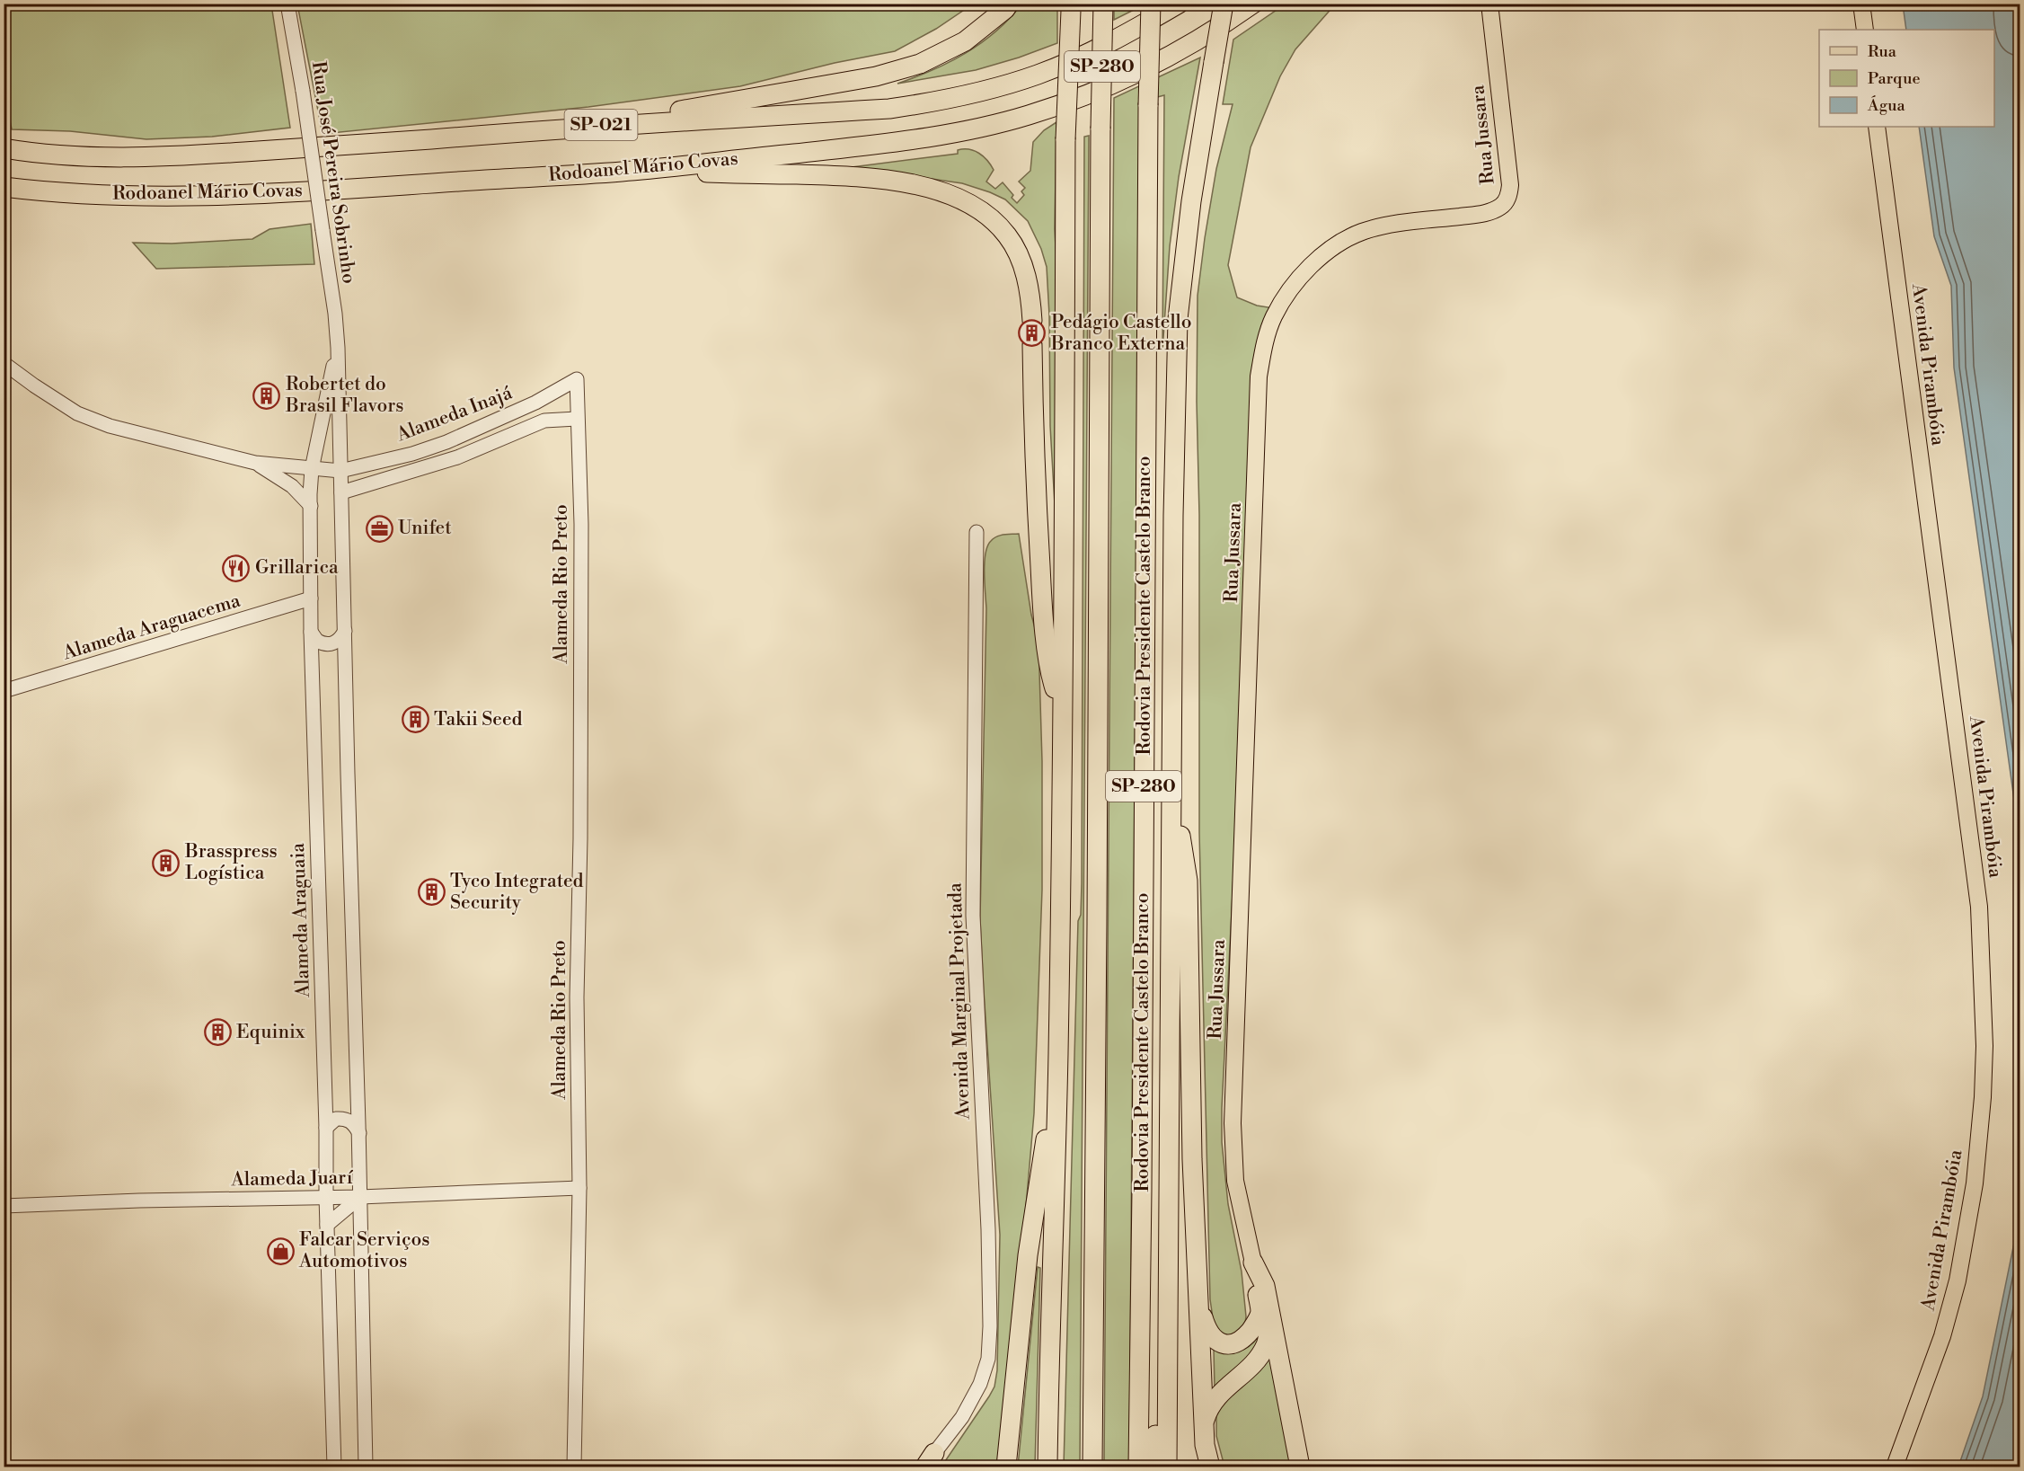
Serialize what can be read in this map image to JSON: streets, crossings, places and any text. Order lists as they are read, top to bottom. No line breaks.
{"streets":{"highway":["SP-280","SP-021","Rodoanel Mário Covas","Rodovia Presidente Castelo Branco"],"main road":["Rua Jussara","Avenida Pirambóia"],"street":["Rua José Pereira Sobrinho","Alameda Inajá","Alameda Rio Preto","Alameda Araguacema","Alameda Araguaia","Avenida Marginal Projetada","Alameda Juarí"]},"crossings":[["Rua José Pereira Sobrinho","Alameda Inajá"],["Rua José Pereira Sobrinho","Alameda Araguaia"],["Alameda Inajá","Alameda Rio Preto"],["Alameda Inajá","Alameda Araguaia"],["Alameda Rio Preto","Alameda Juarí"],["Alameda Araguacema","Alameda Araguaia"],["Alameda Araguaia","Alameda Juarí"]],"places":{"building":["Pedágio Castello Branco Externa","Robertet do Brasil Flavors","Takii Seed","Brasspress Logística","Tyco Integrated Security","Equinix"],"office":["Unifet"],"restaurant":["Grillarica"],"shop":["Falcar Serviços Automotivos"]},"legend":["Rua","Parque","Água"]}
